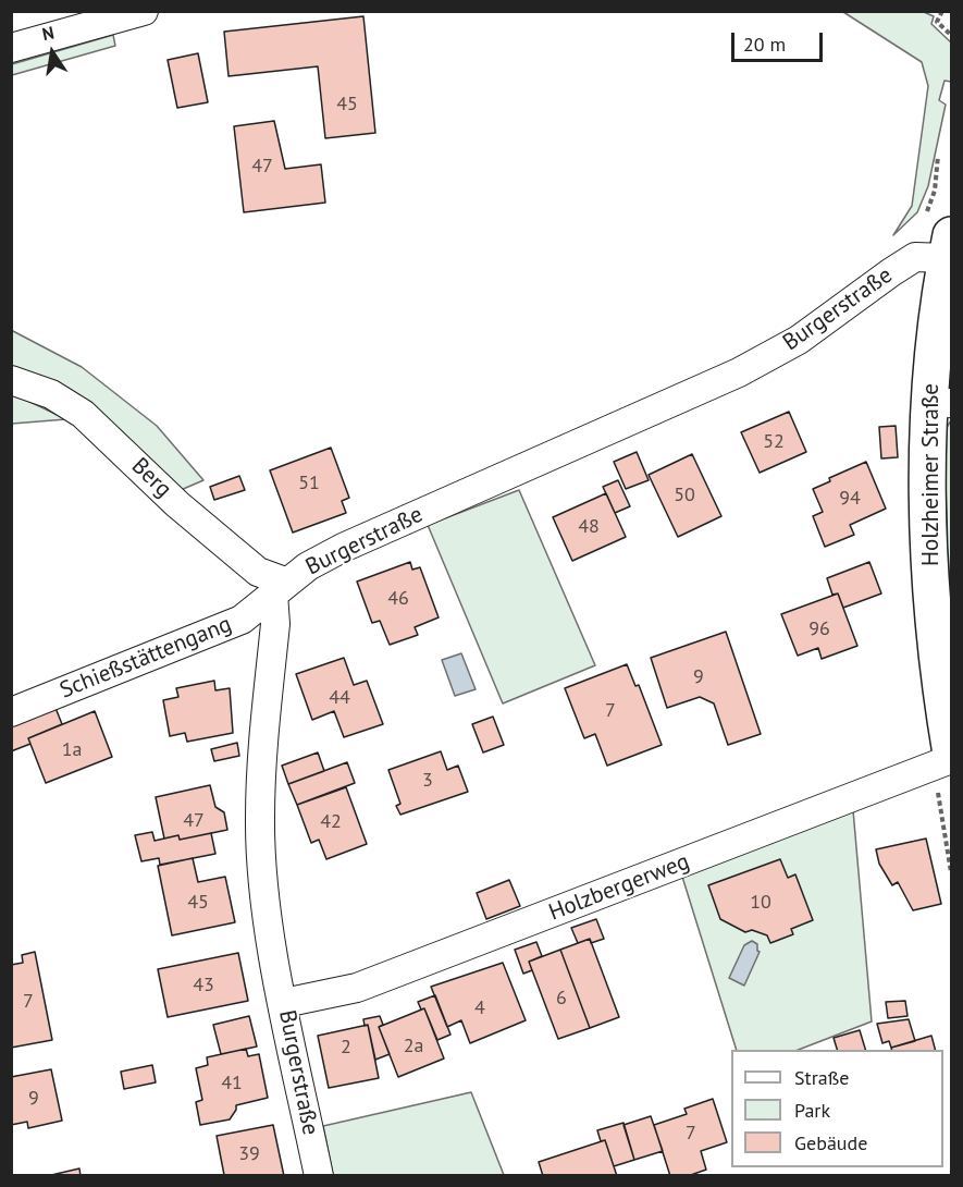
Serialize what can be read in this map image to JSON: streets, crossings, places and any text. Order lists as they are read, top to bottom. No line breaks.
{"streets":{"street":["Burgerstraße","Holzheimer Straße","Berg","Schießstättengang","Holzbergerweg"]},"crossings":[["Burgerstraße","Holzheimer Straße"],["Burgerstraße","Berg"],["Burgerstraße","Schießstättengang"],["Burgerstraße","Holzbergerweg"],["Berg","Schießstättengang"]],"house_numbers":["45","47","52","51","50","94","48","46","96","9","44","7","1a","3","47","42","45","10","43","6","7","4","2a","2","41","9","7","39"],"legend":["Straße","Park","Gebäude"],"scale_bar":"20 m","north":"top"}
